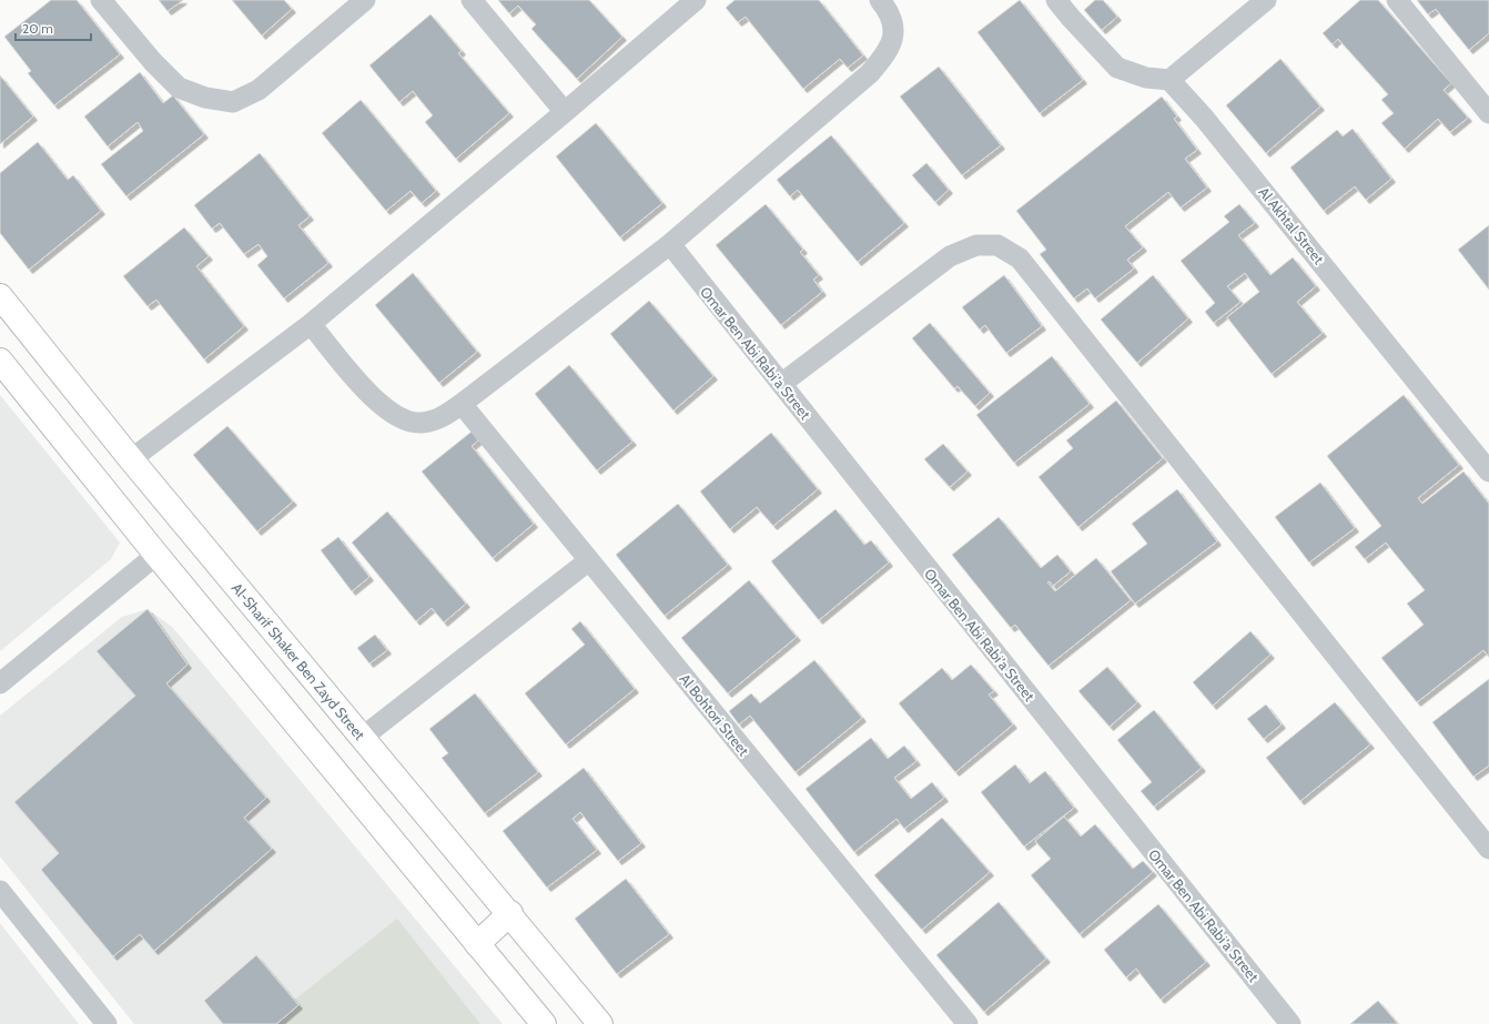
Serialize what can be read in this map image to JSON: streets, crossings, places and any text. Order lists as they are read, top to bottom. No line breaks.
{"streets":{"main road":["Al-Sharif Shaker Ben Zayd Street"],"street":["Al Akhtal Street","Omar Ben Abi Rabi'a Street","Al Bohtori Street"]},"scale_bar":"20 m"}
